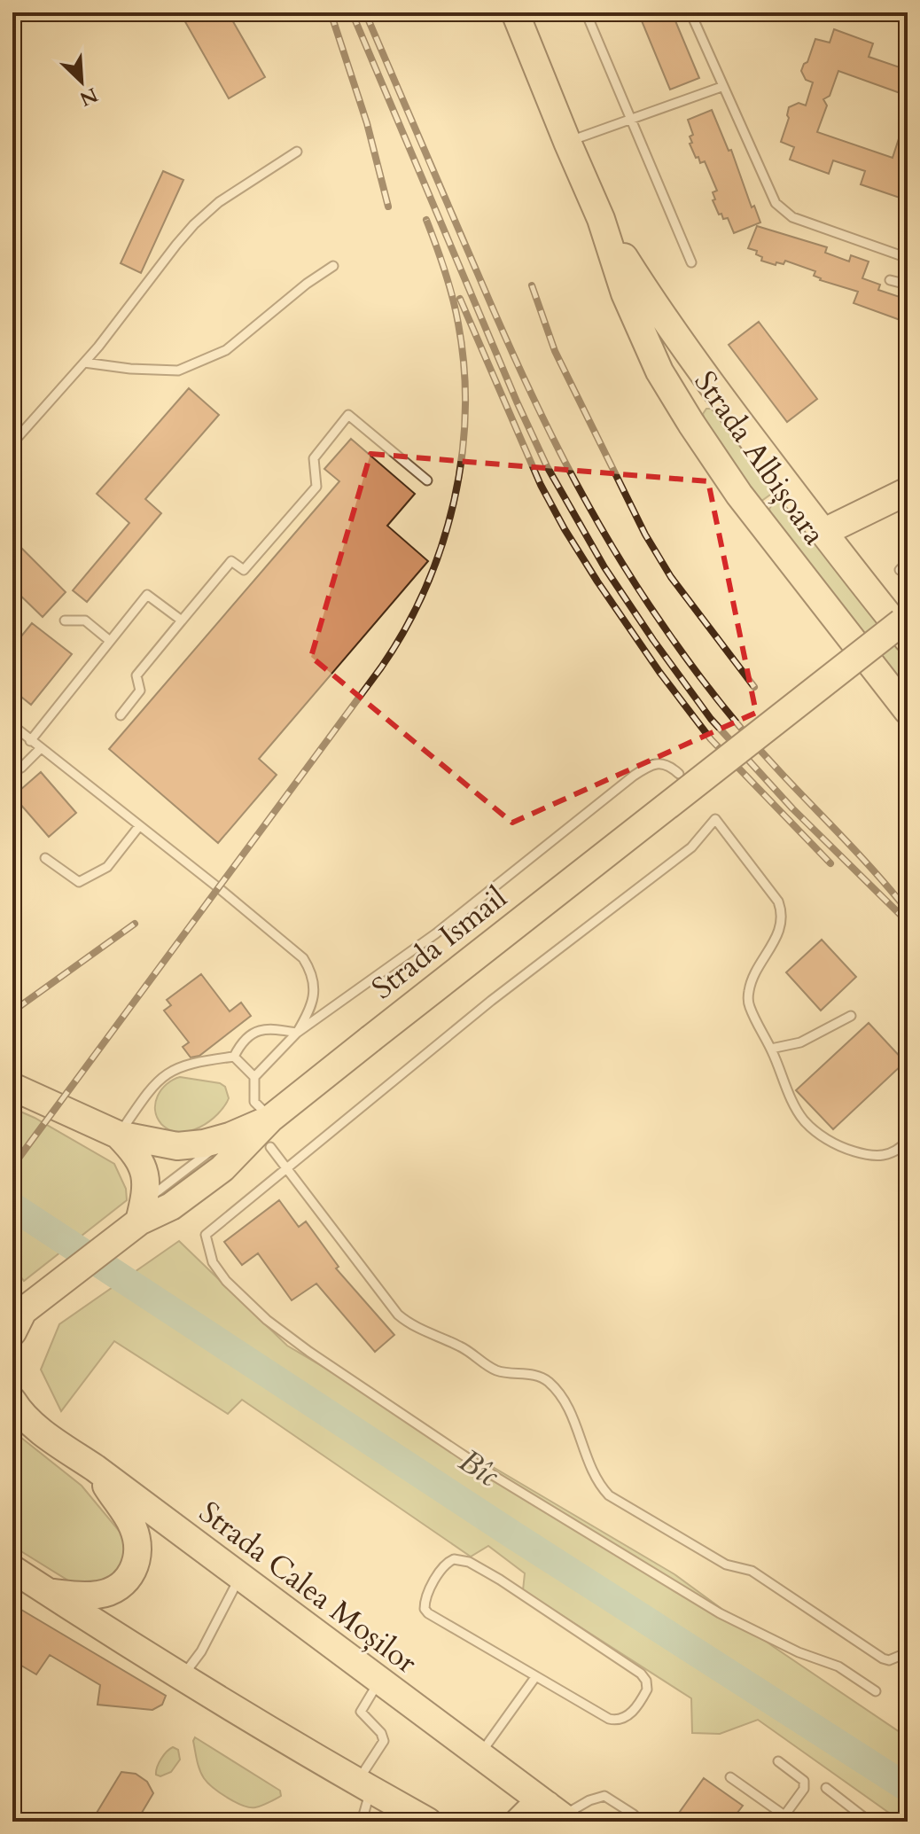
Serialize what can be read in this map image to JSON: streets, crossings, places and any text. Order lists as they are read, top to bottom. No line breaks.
{"streets":{"main road":["Strada Albișoara","Strada Ismail","Strada Calea Moșilor"]},"water":["Bîc"],"north":"bottom right"}
